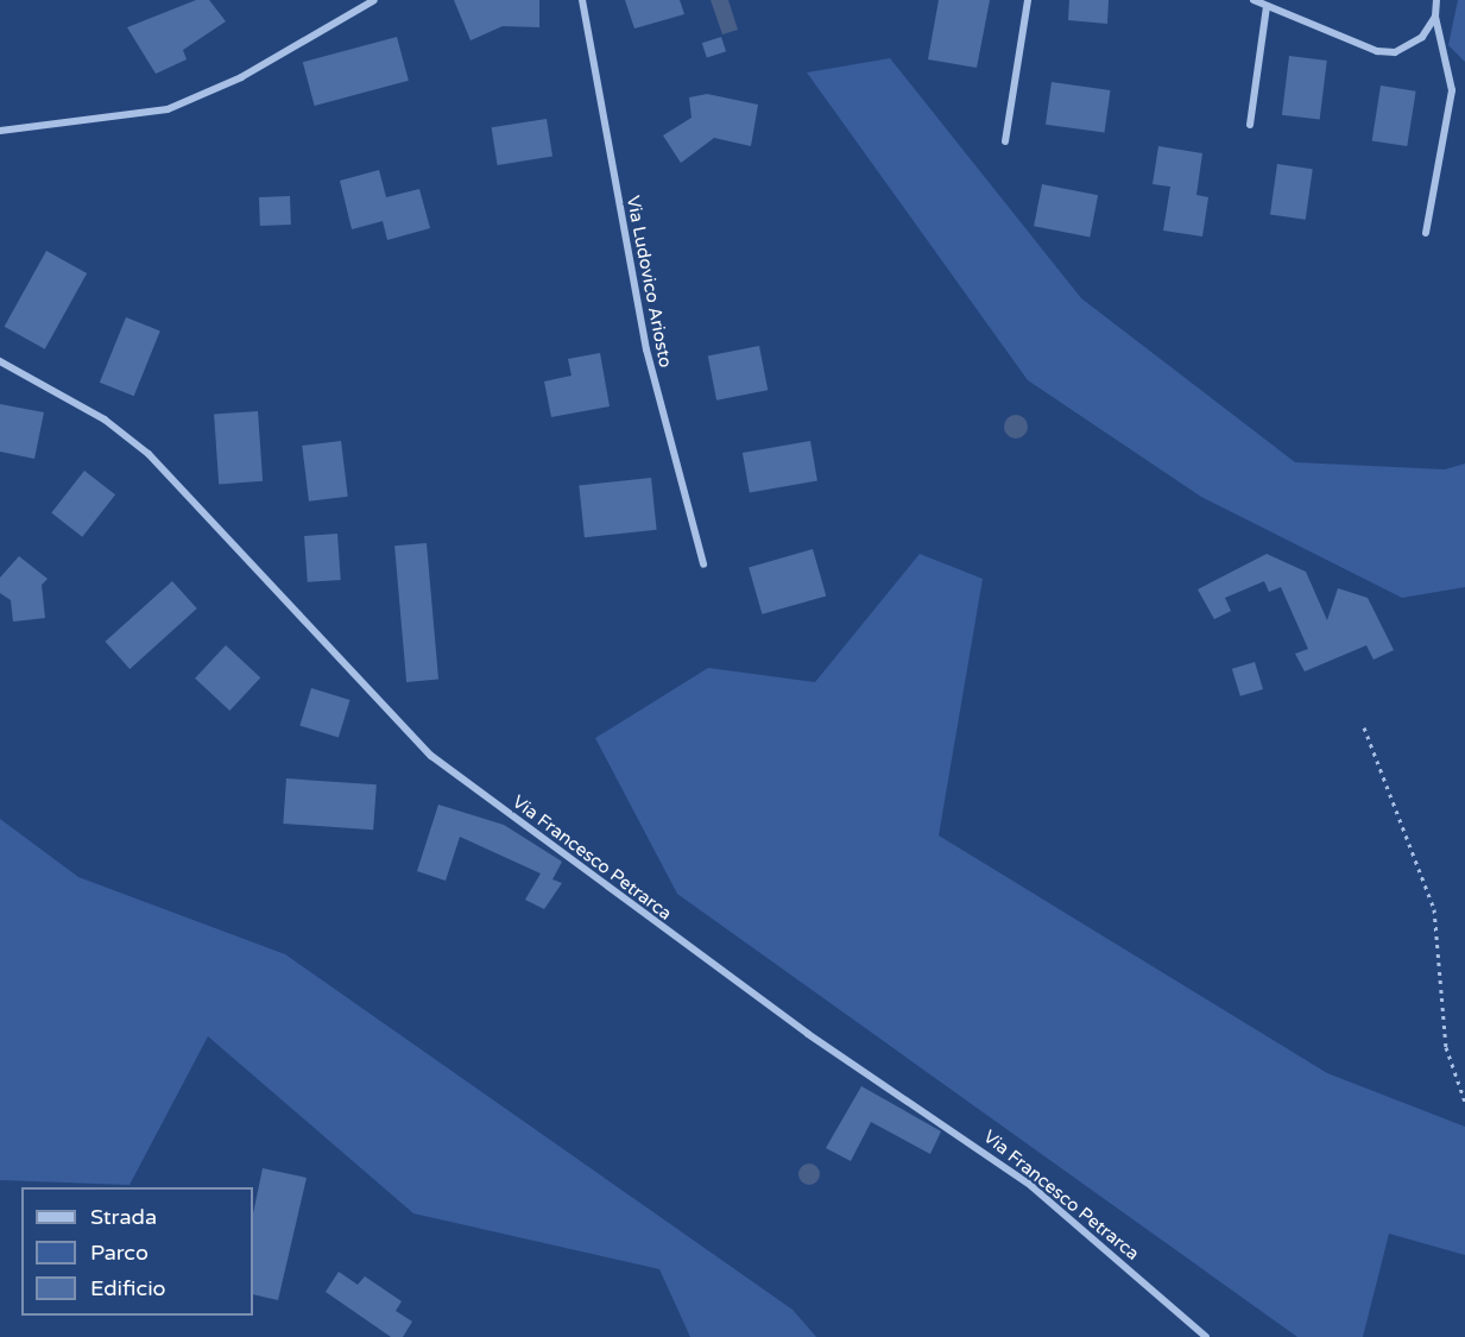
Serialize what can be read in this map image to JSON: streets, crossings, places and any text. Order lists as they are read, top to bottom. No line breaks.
{"streets":{"street":["Via Ludovico Ariosto","Via Francesco Petrarca"]},"legend":["Strada","Parco","Edificio"]}
